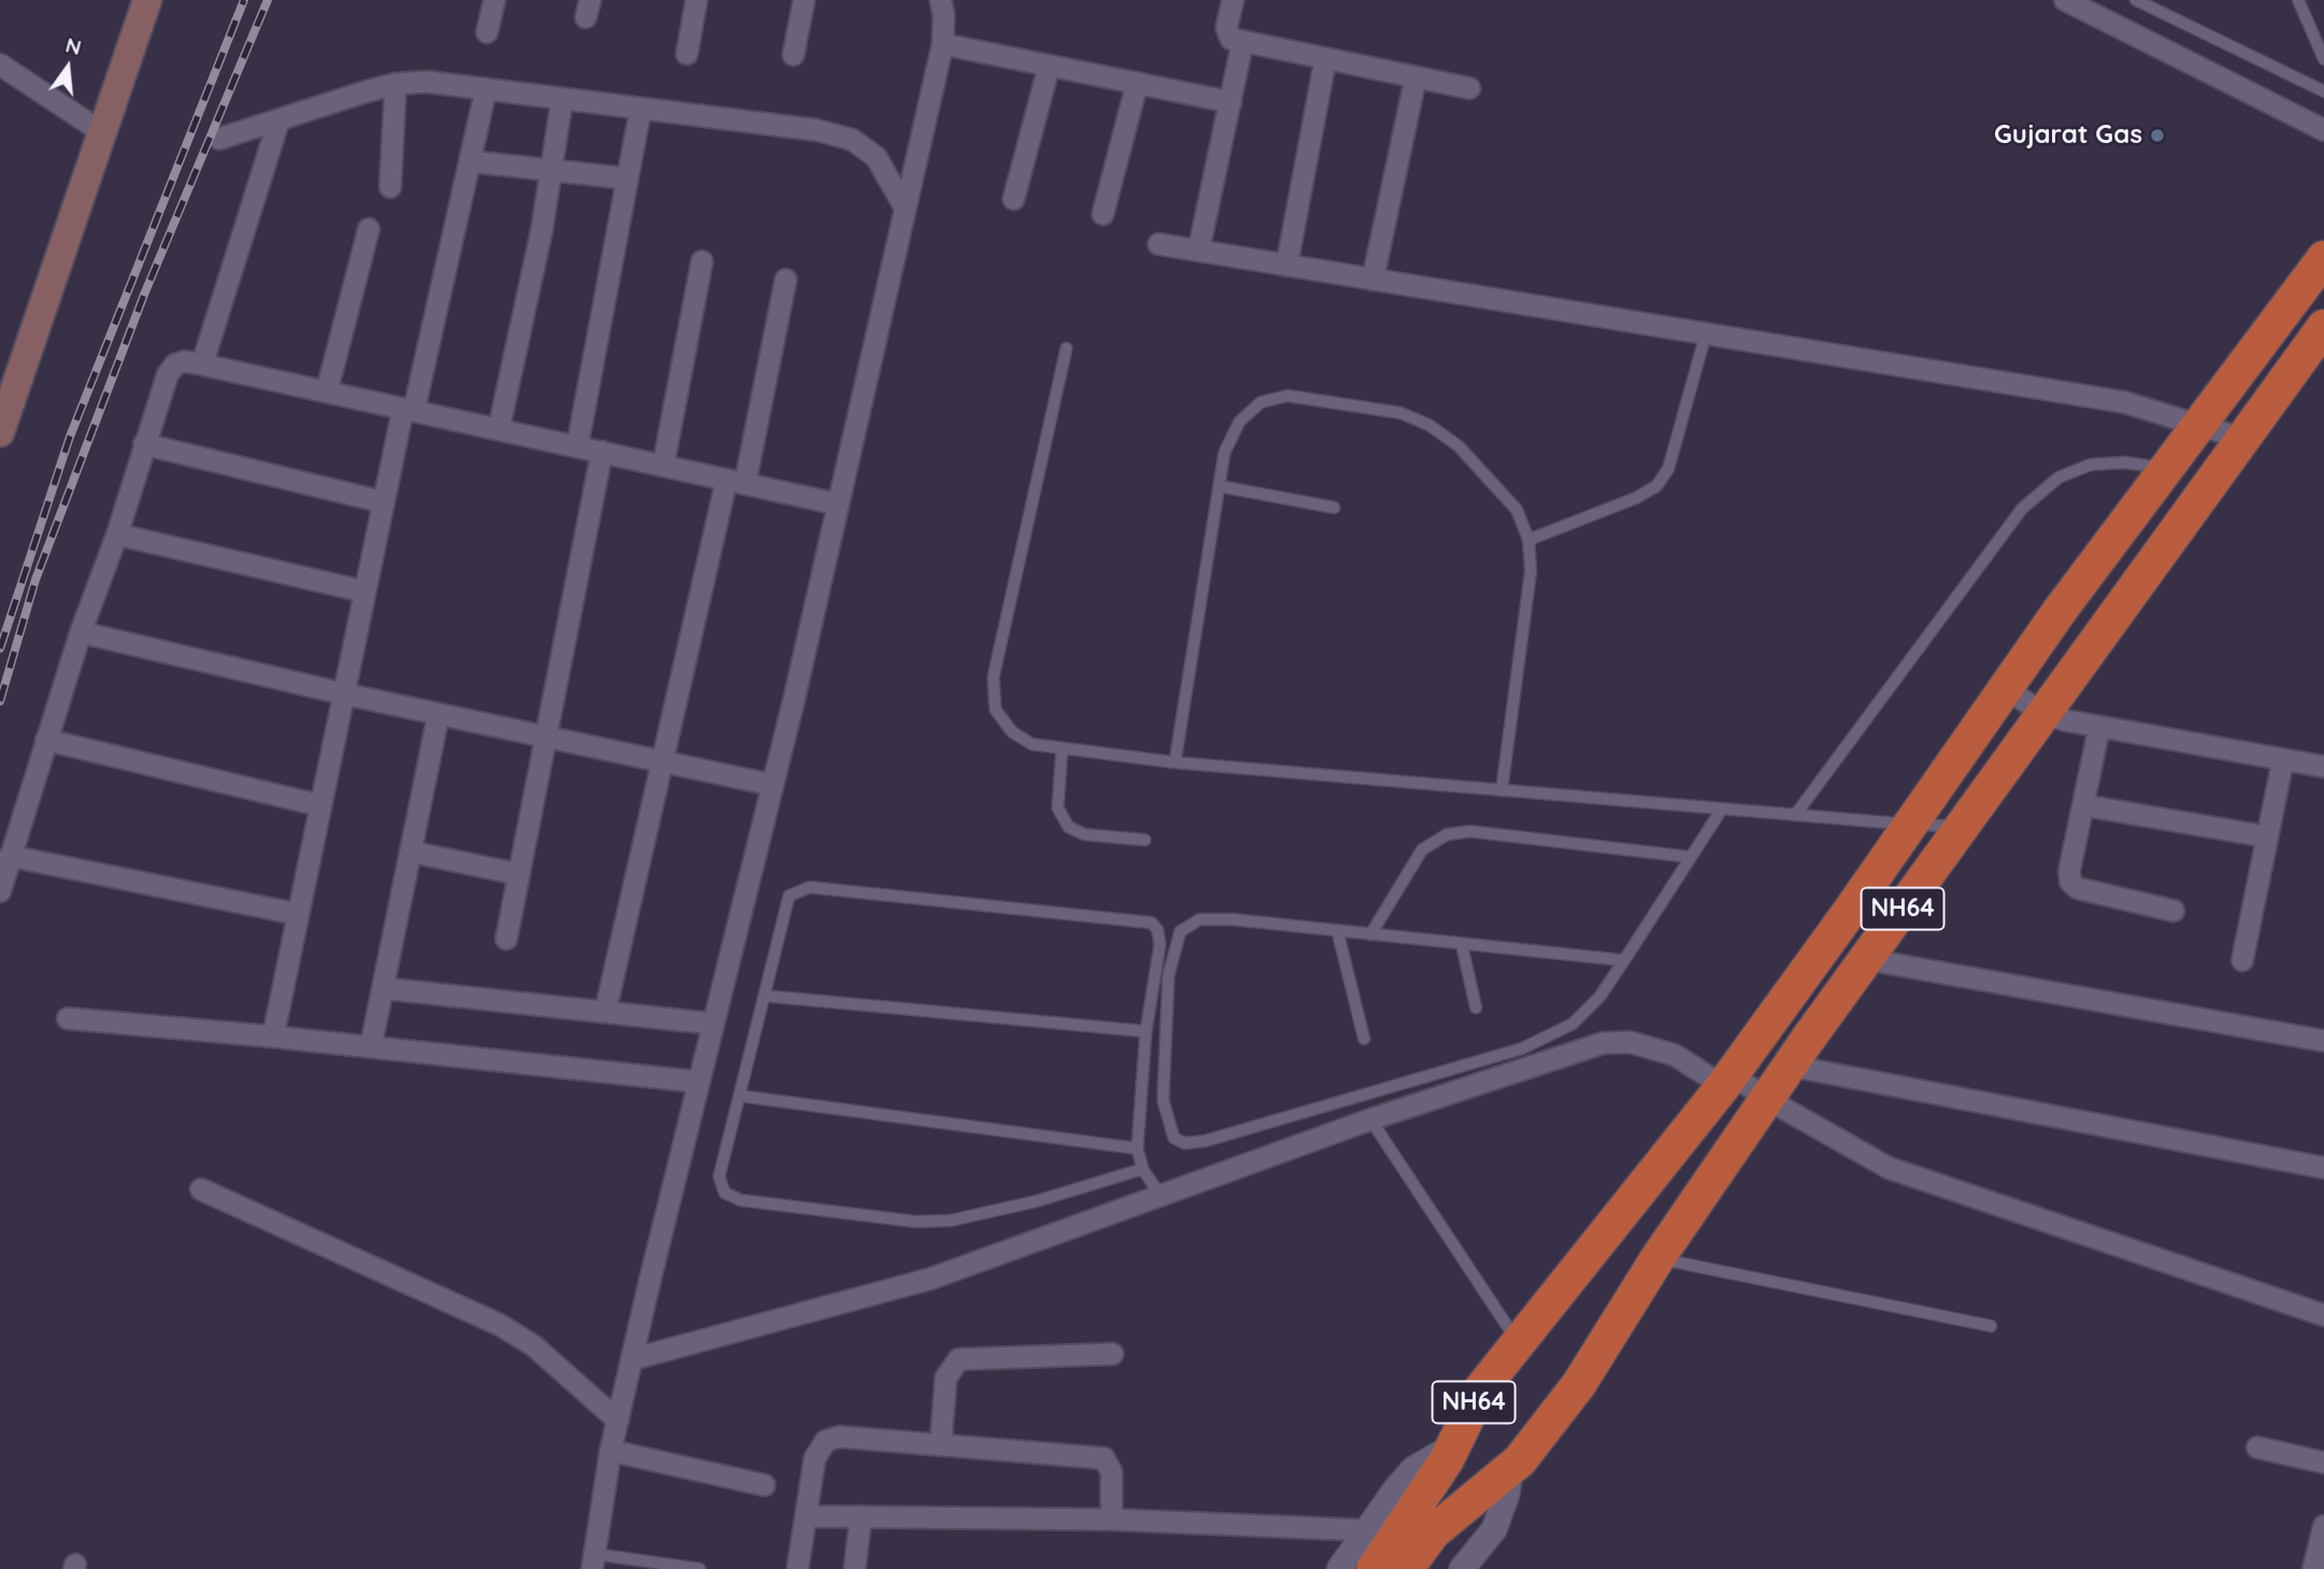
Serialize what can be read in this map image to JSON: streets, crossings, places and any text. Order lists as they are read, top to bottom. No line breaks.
{"streets":{"highway":["NH64"]},"places":["Gujarat Gas"],"north":"top"}
